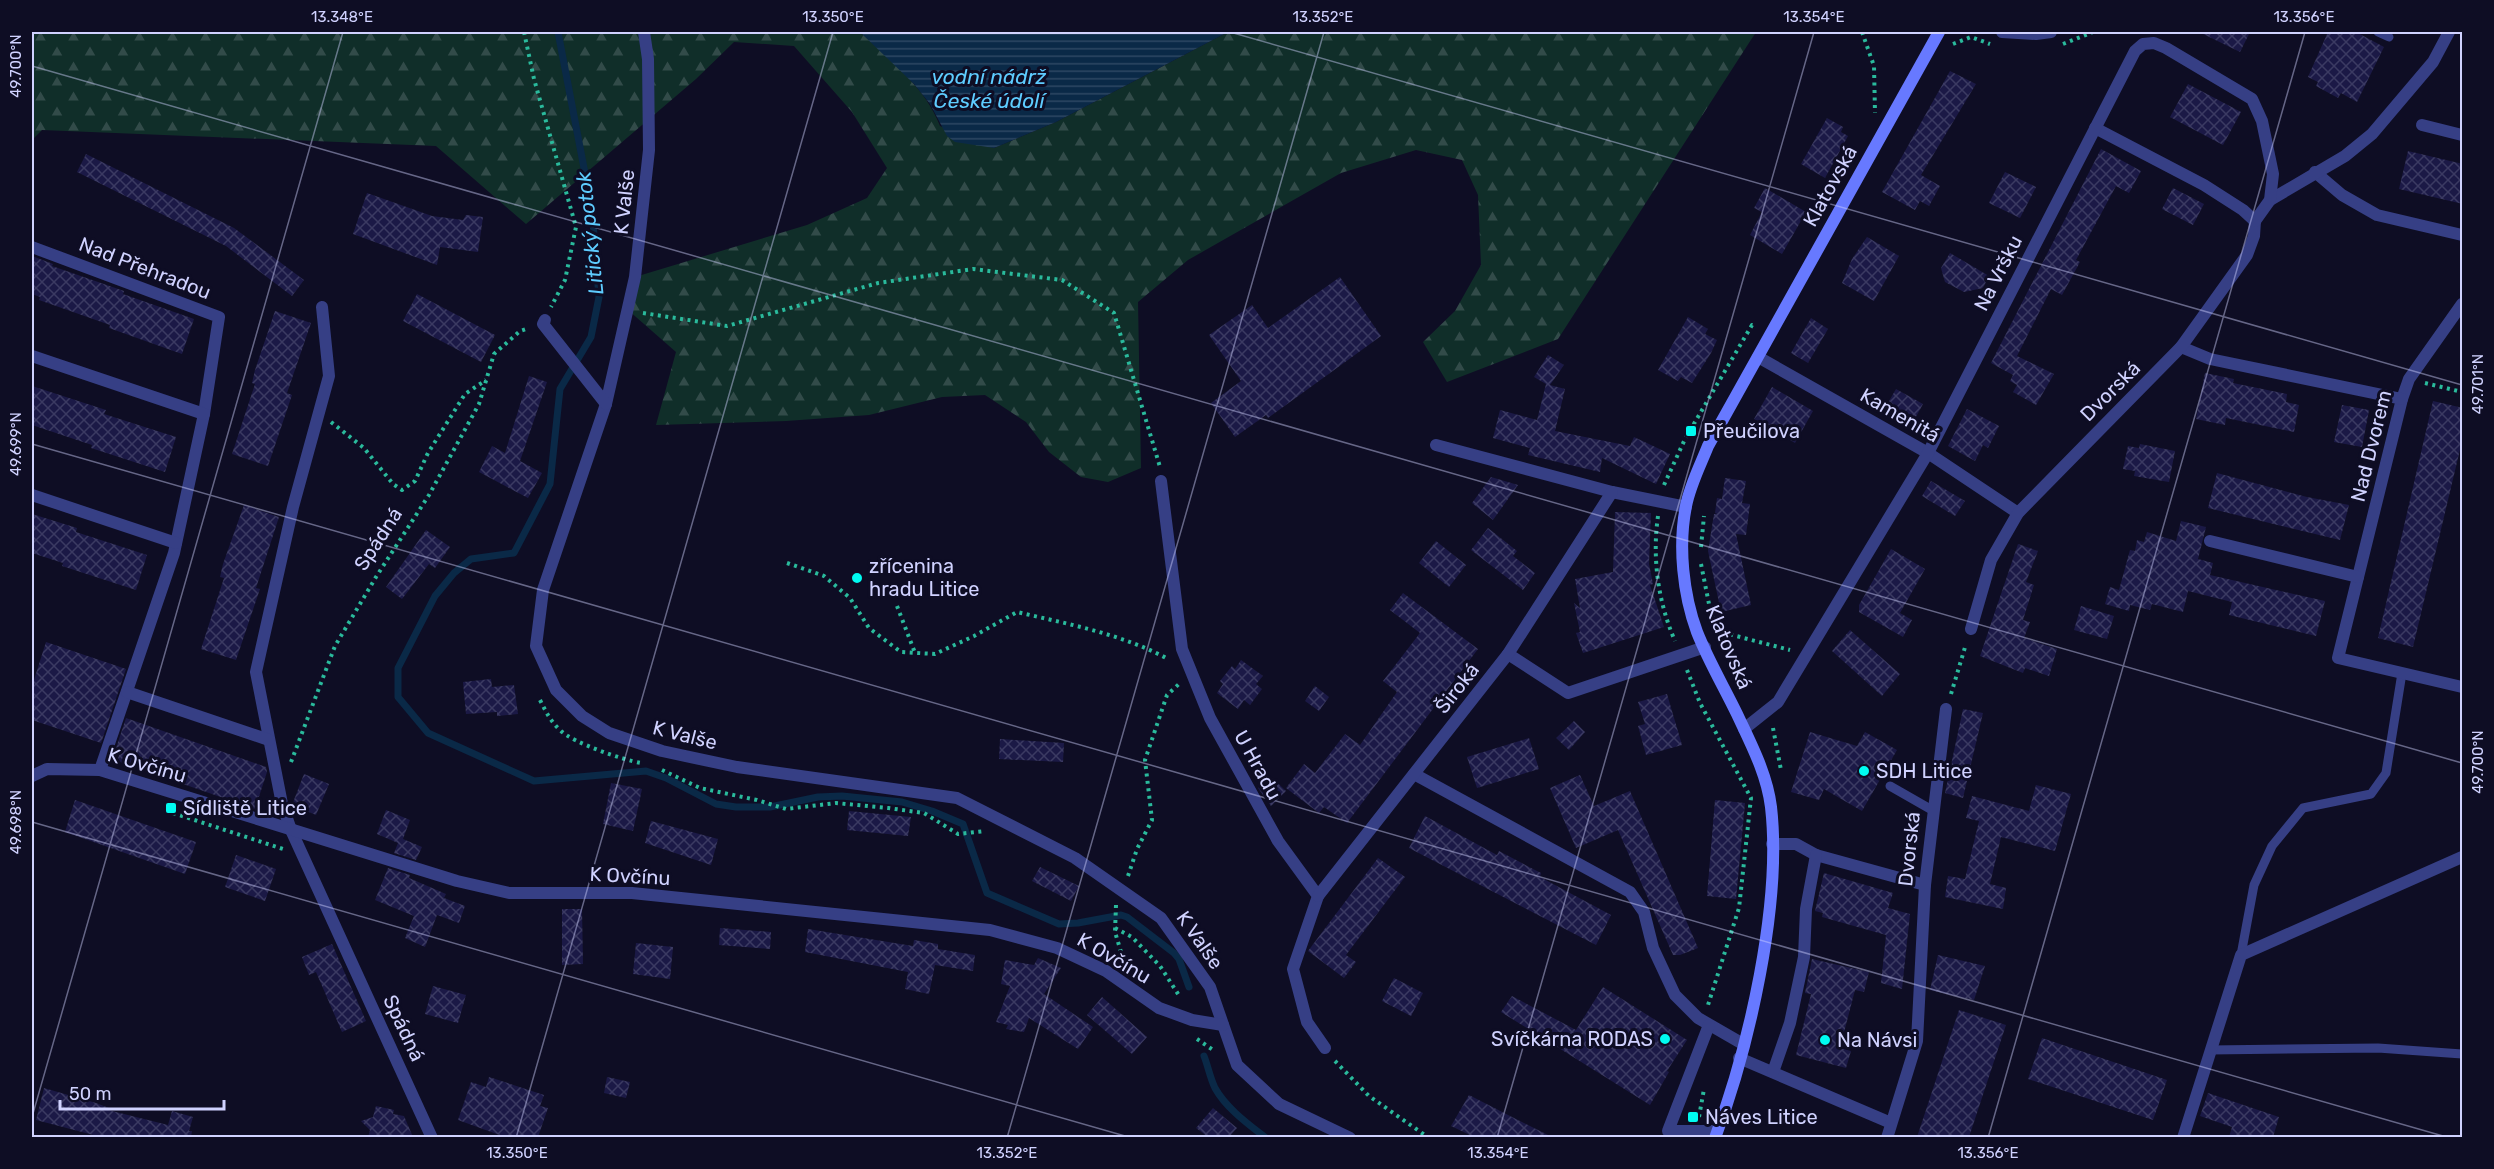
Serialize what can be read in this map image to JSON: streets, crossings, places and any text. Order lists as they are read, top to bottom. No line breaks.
{"streets":{"main road":["Klatovská"],"street":["K Valše","Nad Přehradou","Na Vršku","Dvorská","Kamenitá","Nad Dvorem","Spádná","Široká","K Ovčínu","U Hradu"]},"crossings":[["Klatovská","Na Vršku"],["Klatovská","Kamenitá"],["K Valše","K Ovčínu"],["Nad Přehradou","K Ovčínu"],["Na Vršku","Kamenitá"],["Dvorská","Kamenitá"],["Spádná","K Ovčínu"],["Široká","U Hradu"]],"water":["vodní nádrž České údolí","Litický potok"],"places":{"transit":["Přeučilova","Sídliště Litice","Náves Litice"],"other":["zřícenina hradu Litice","SDH Litice","Svíčkárna RODAS","Na Návsi"]},"scale_bar":"50 m","coordinates":["13.348°E","13.350°E","13.352°E","13.354°E","13.356°E","49.700°N","49.701°N","49.699°N","49.698°N"]}
